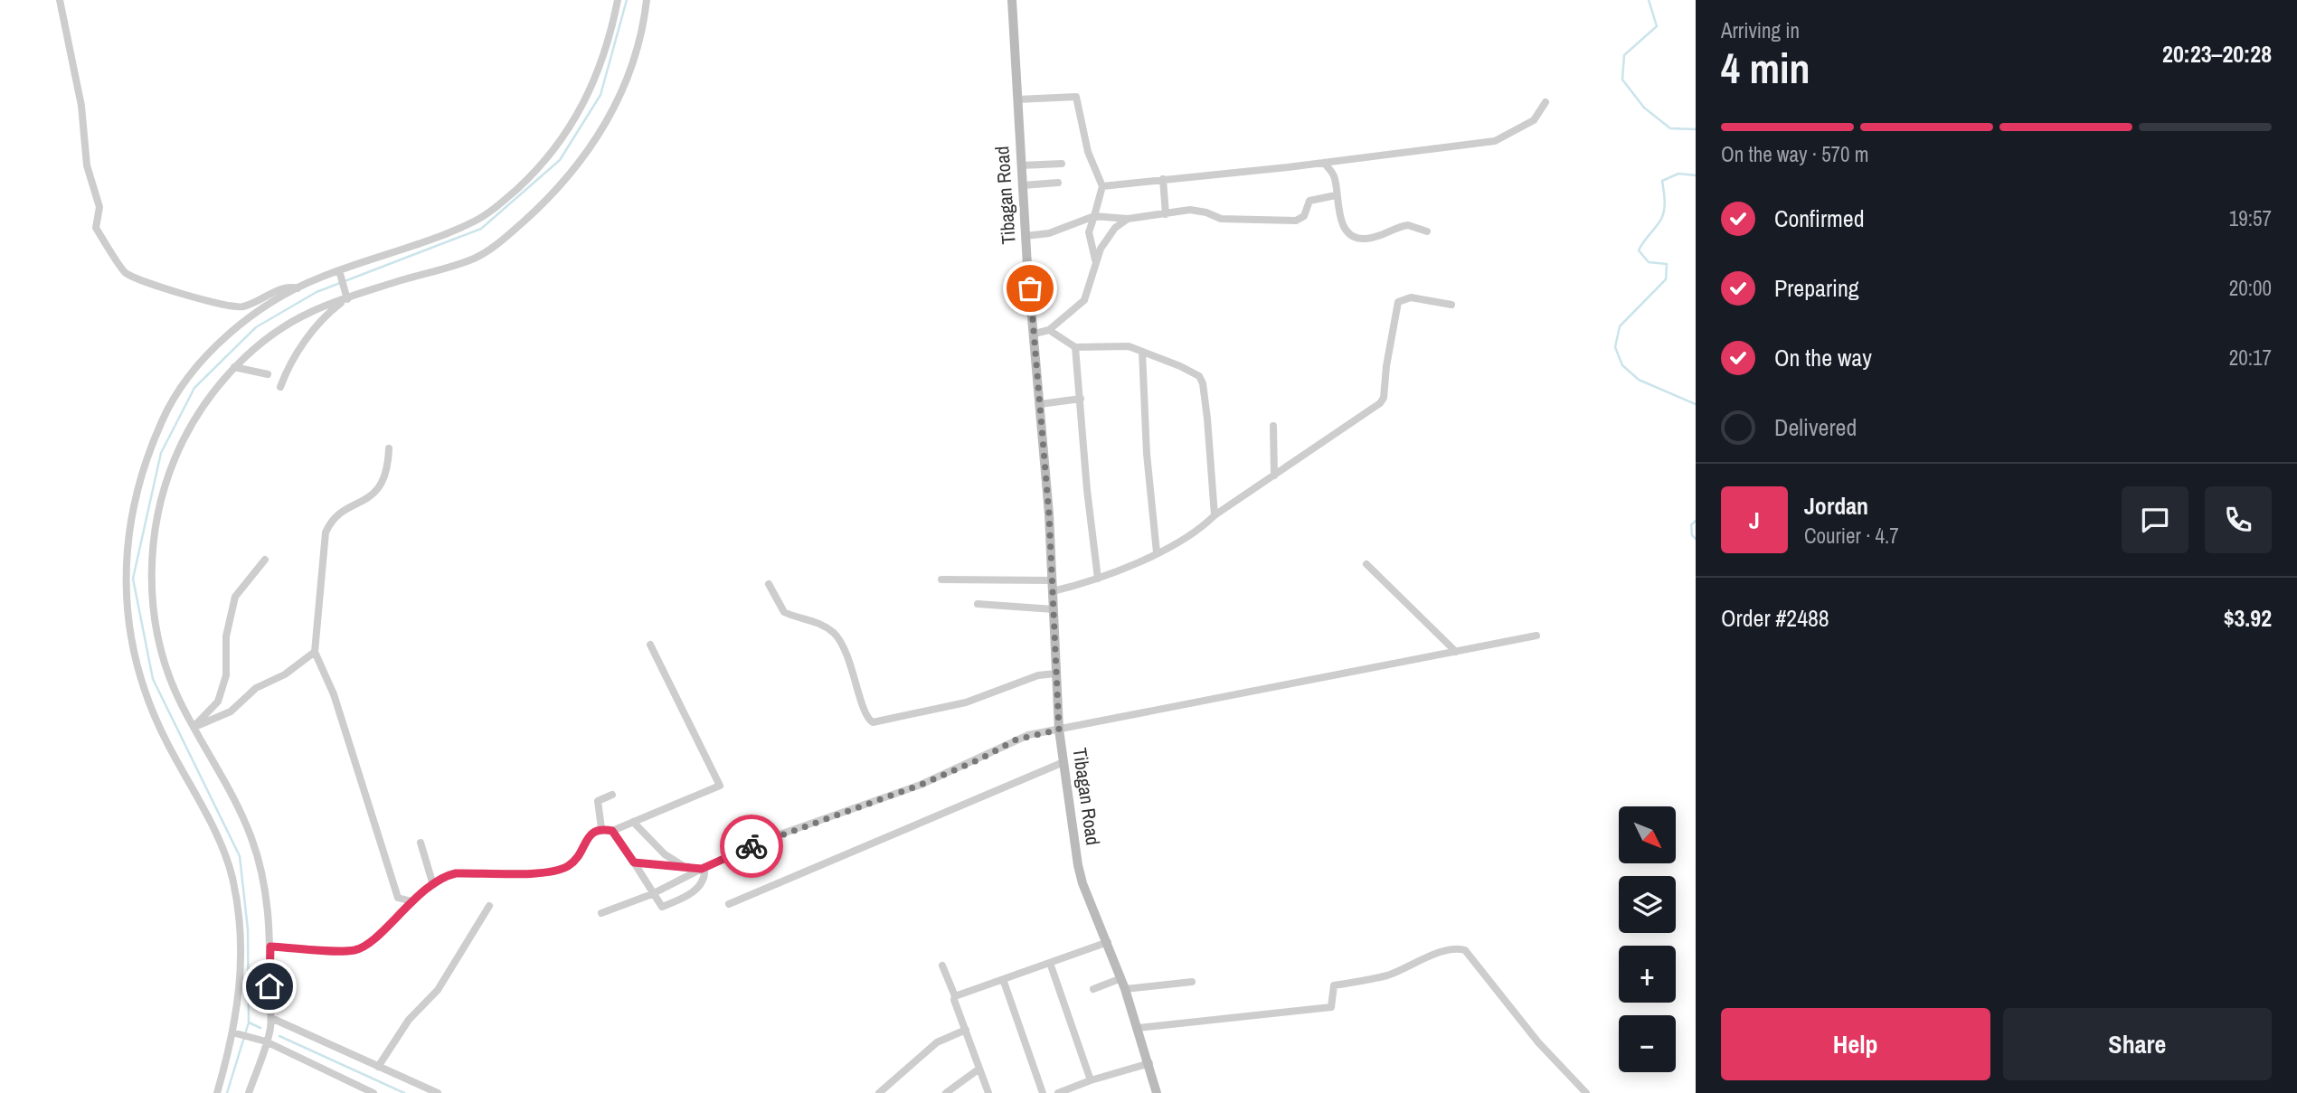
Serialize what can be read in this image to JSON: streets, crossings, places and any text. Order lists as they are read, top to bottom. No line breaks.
{"streets":{"main road":["Tibagan Road"]},"north":"bottom right","page":{"heading":["4 min","Arriving in","20:23–20:28"],"panel":["Jordan","Courier · 4.7","Order #2488","$3.92"],"bar":"On the way · 570 m","list":[["Confirmed","19:57"],["Preparing","20:00"],["On the way","20:17"],"Delivered"],"round":"J","map_buttons":["+","−"],"buttons":["Help","Share"]}}
